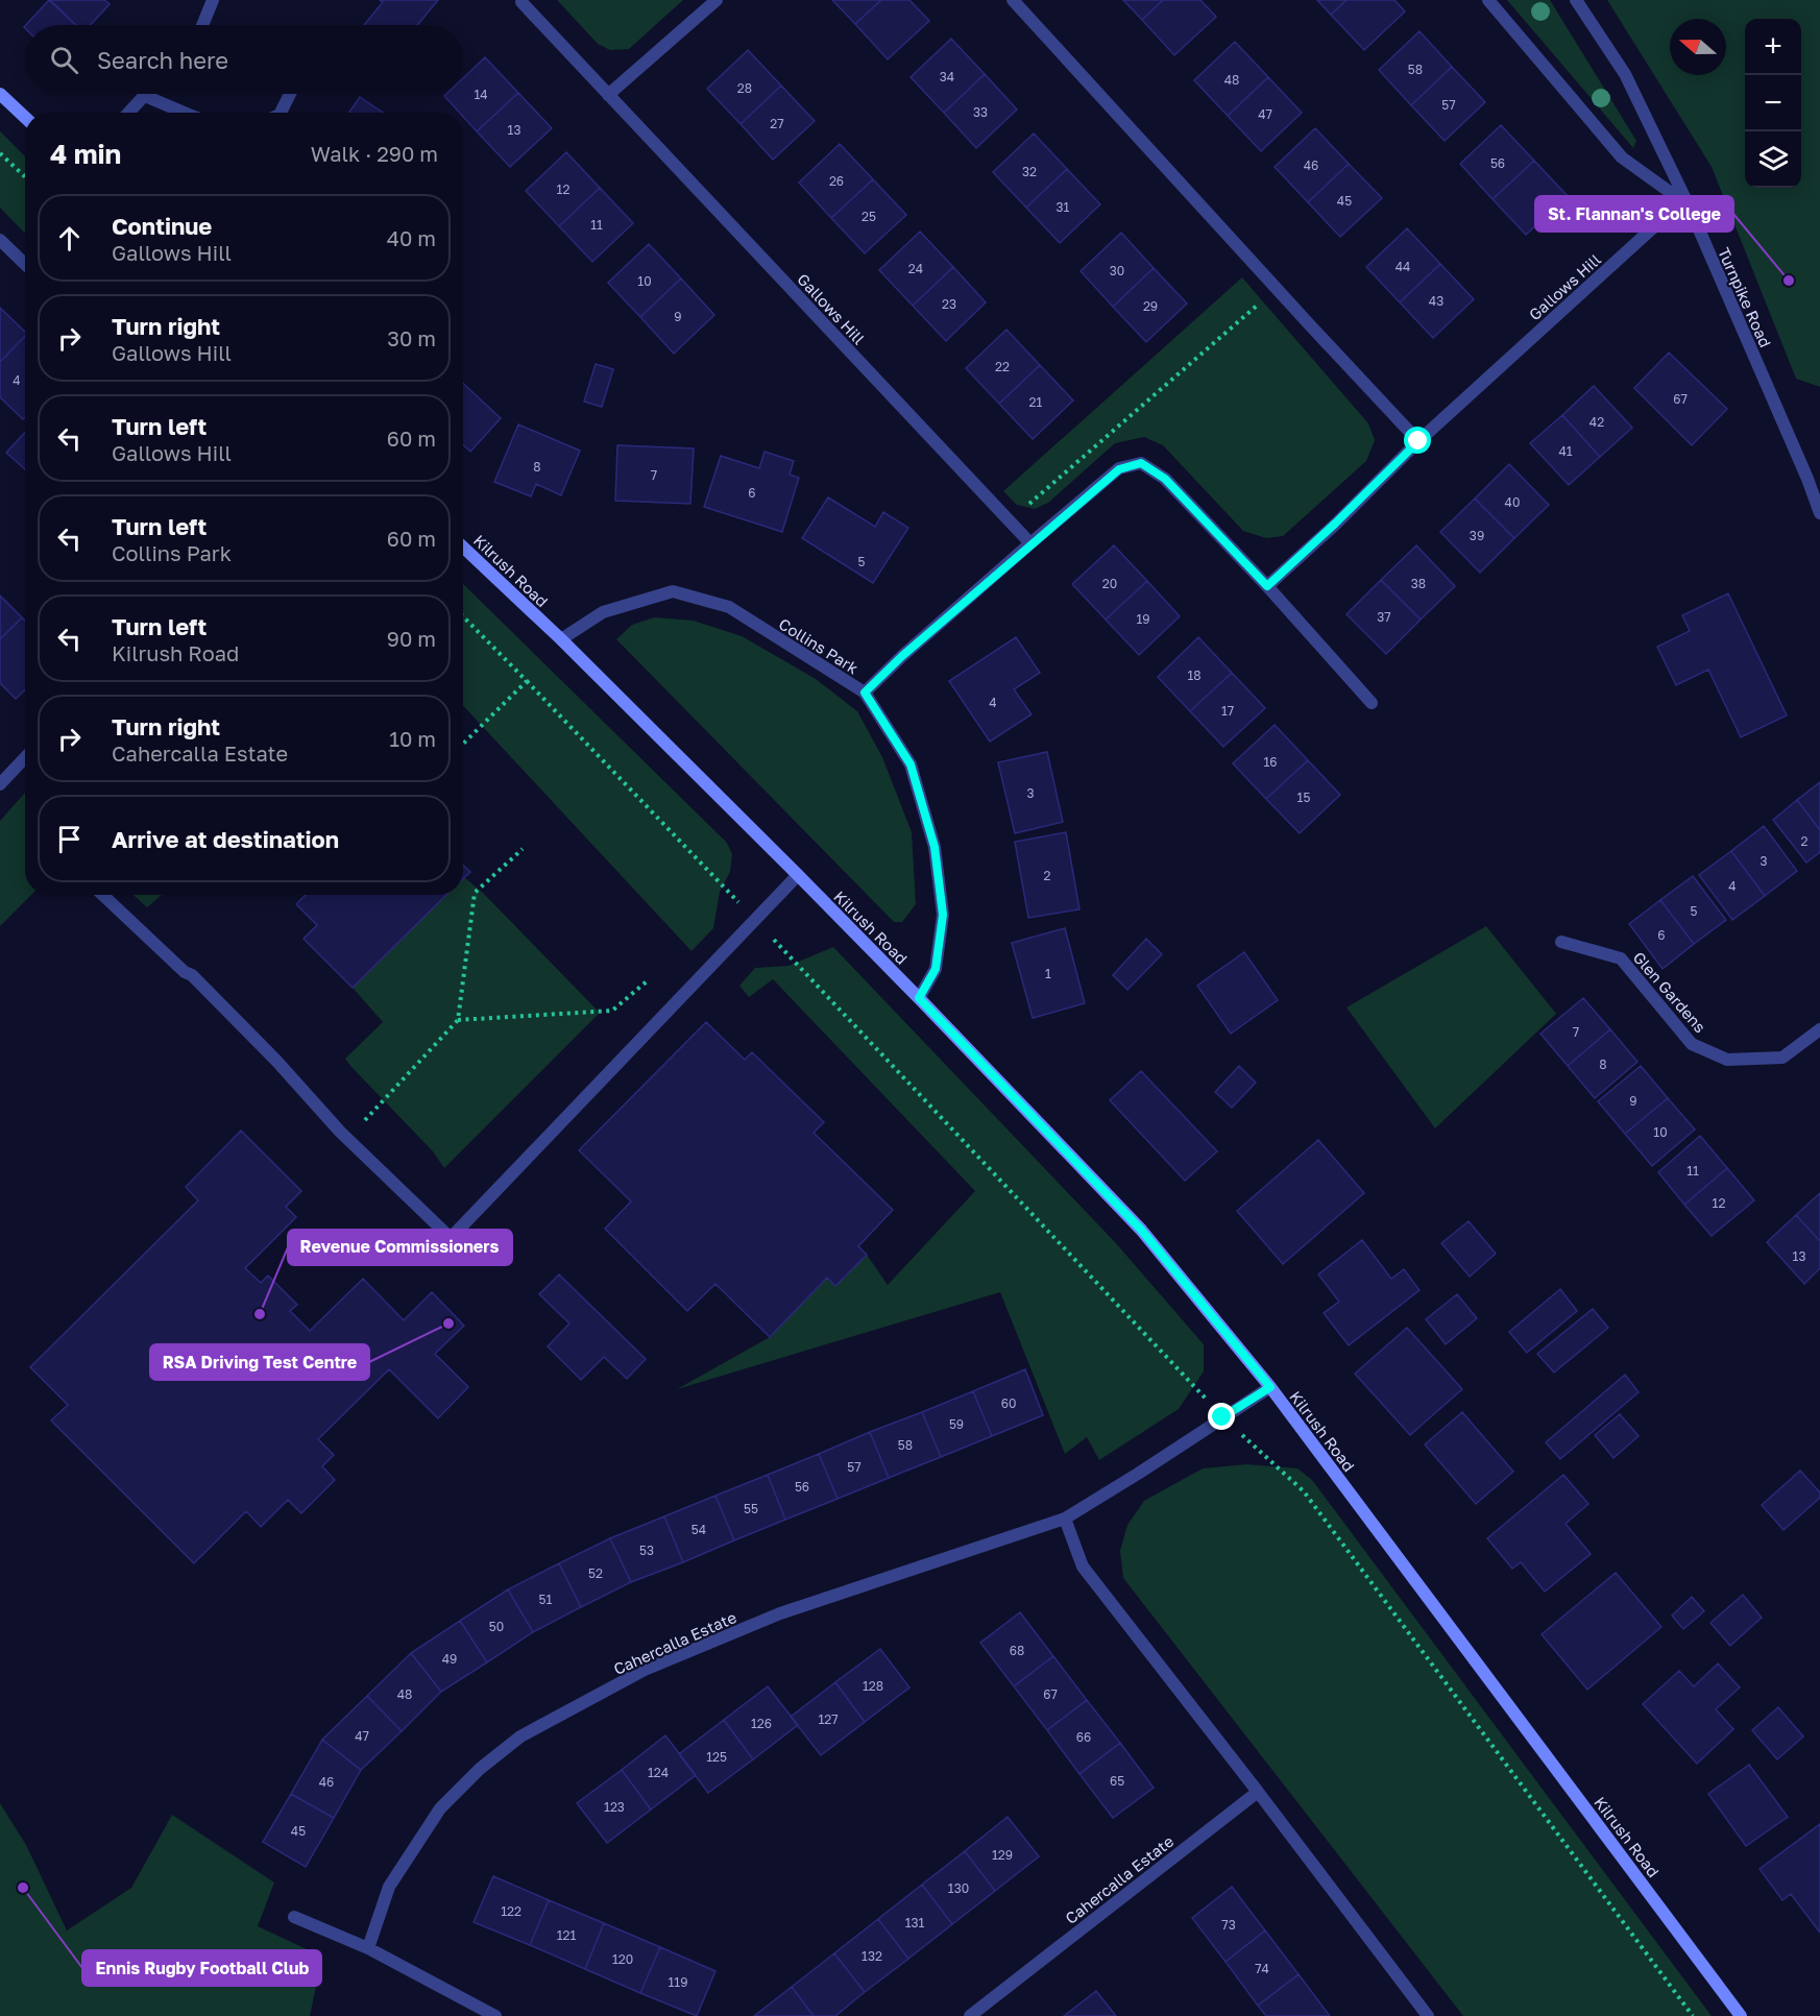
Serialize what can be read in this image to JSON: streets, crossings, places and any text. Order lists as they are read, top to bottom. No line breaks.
{"streets":{"main road":["Kilrush Road"],"street":["Gallows Hill","Turnpike Road","Collins Park","Glen Gardens","Cahercalla Estate"]},"crossings":[["Gallows Hill","Turnpike Road"],["Kilrush Road","Collins Park"],["Kilrush Road","Cahercalla Estate"]],"places":["St. Flannan's College","Revenue Commissioners","RSA Driving Test Centre","Ennis Rugby Football Club"],"house_numbers":["58","34","48","28","14","57","33","47","27","13","56","46","32","26","12","45","31","25","11","44","24","30","10","43","23","29","9","22","4","67","21","42","41","8","7","6","40","39","5","20","38","37","19","18","4","17","16","3","15","2","3","2","4","5","6","1","7","8","9","10","11","12","13","60","59","58","57","56","55","54","53","52","51","50","68","49","128","48","67","127","126","47","66","125","124","65","46","123","45","129","130","122","131","73","121","132","120","74","119"],"north":"left","page":{"map_buttons":["+","−"],"search":"Search here","heading":["4 min","Walk · 290 m"],"list":[["Continue","Gallows Hill","40 m"],["Turn right","Gallows Hill","30 m"],["Turn left","Gallows Hill","60 m"],["Turn left","Collins Park","60 m"],["Turn left","Kilrush Road","90 m"],["Turn right","Cahercalla Estate","10 m"],"Arrive at destination"]}}
